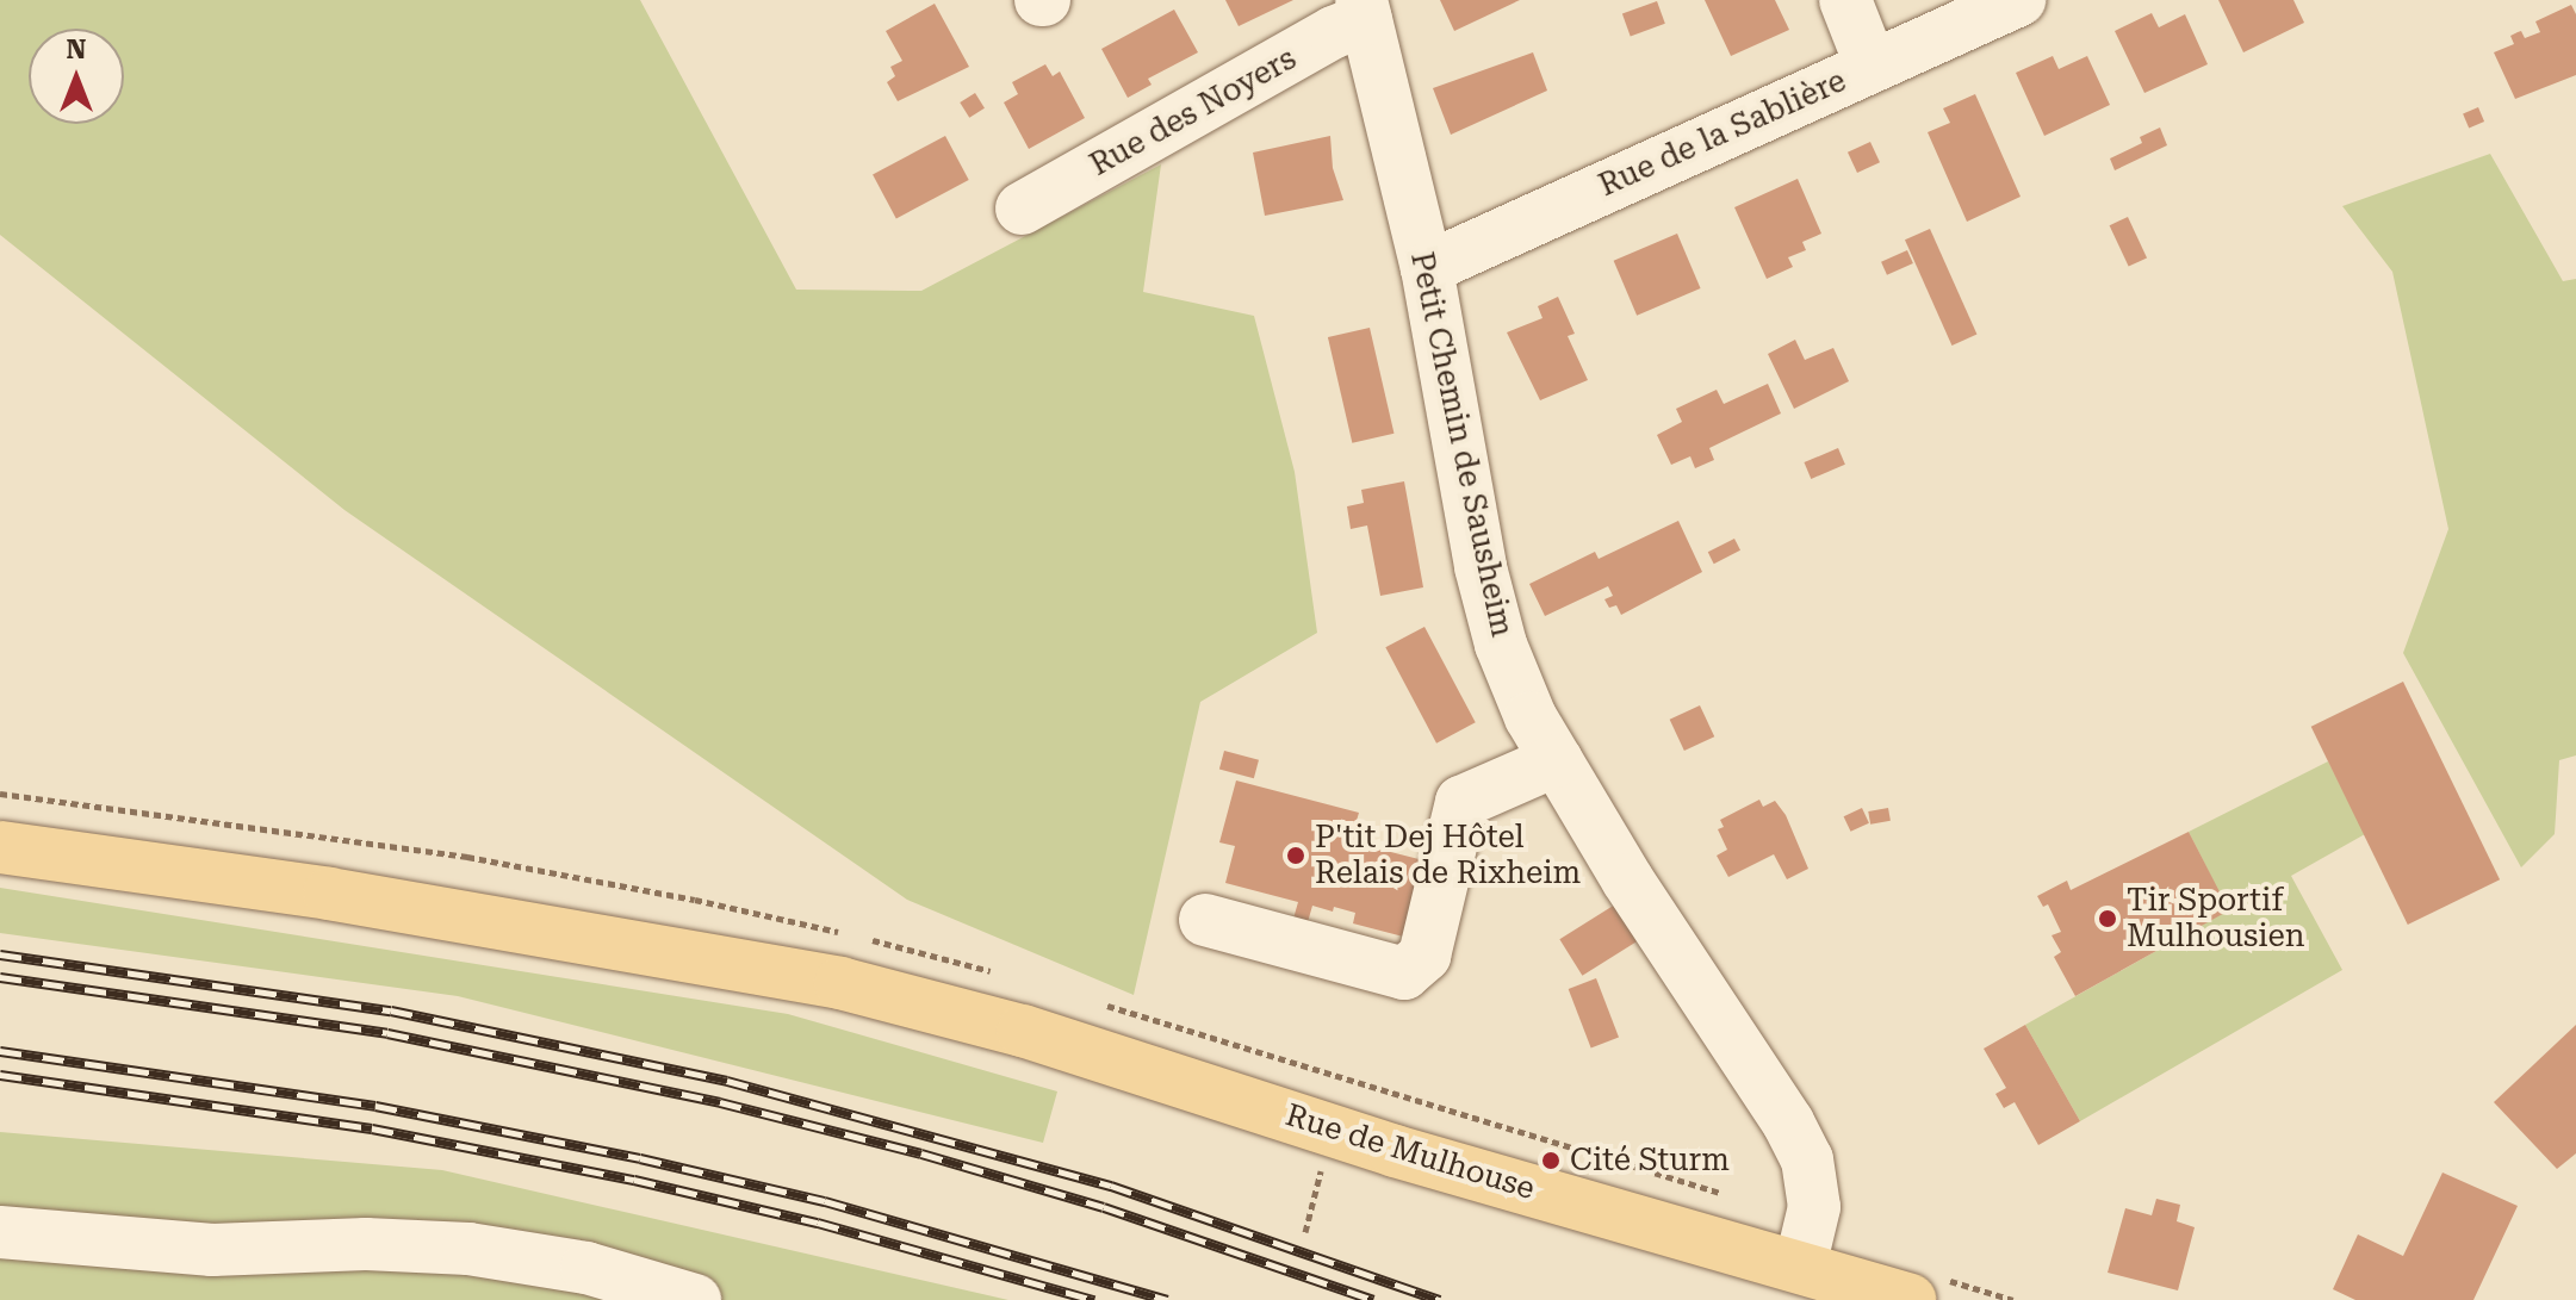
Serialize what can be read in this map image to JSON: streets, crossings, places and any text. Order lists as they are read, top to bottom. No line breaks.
{"streets":{"main road":["Rue de Mulhouse"],"street":["Rue des Noyers","Rue de la Sablière","Petit Chemin de Sausheim"]},"crossings":[["Rue des Noyers","Petit Chemin de Sausheim"],["Rue de la Sablière","Petit Chemin de Sausheim"],["Petit Chemin de Sausheim","Rue de Mulhouse"]],"places":["P'tit Dej Hôtel Relais de Rixheim","Tir Sportif Mulhousien","Cité Sturm"],"north":"top"}
